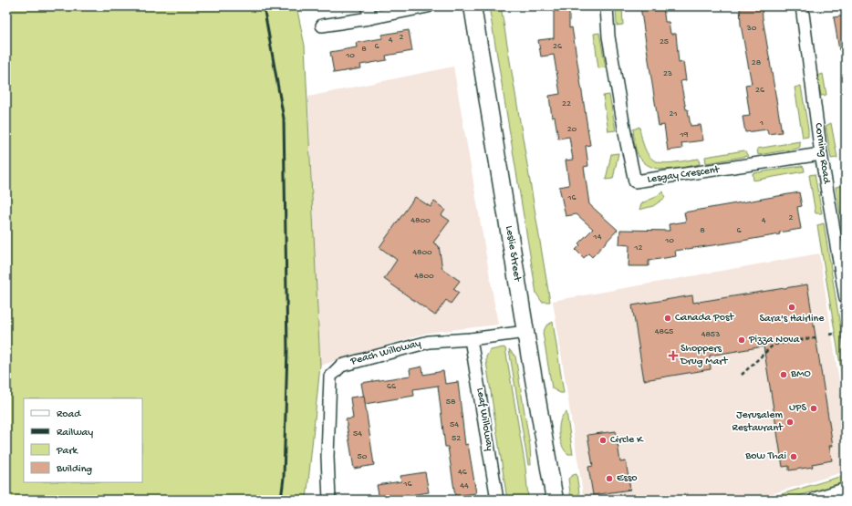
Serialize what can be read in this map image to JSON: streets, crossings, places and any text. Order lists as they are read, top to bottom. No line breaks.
{"streets":{"main road":["Leslie Street"],"street":["Corning Road","Lesgay Crescent","Peach Willoway","Leaf Willoway"]},"crossings":[["Corning Road","Lesgay Crescent"],["Leslie Street","Peach Willoway"],["Peach Willoway","Leaf Willoway"]],"places":{"other":["Sara's Hairline","Canada Post","Pizza Nova","BMO","UPS","Jerusalem Restaurant","Circle K","Bow Thai","Esso"],"health":["Shoppers Drug Mart"]},"house_numbers":["30","2","4","25","6","26","8","10","28","23","26","22","21","1","20","19","16","2","4800","4","8","6","14","10","12","4800","4800","4865","4853","66","58","54","54","52","50","46","16","44"],"legend":["Road","Railway","Park","Building"]}
